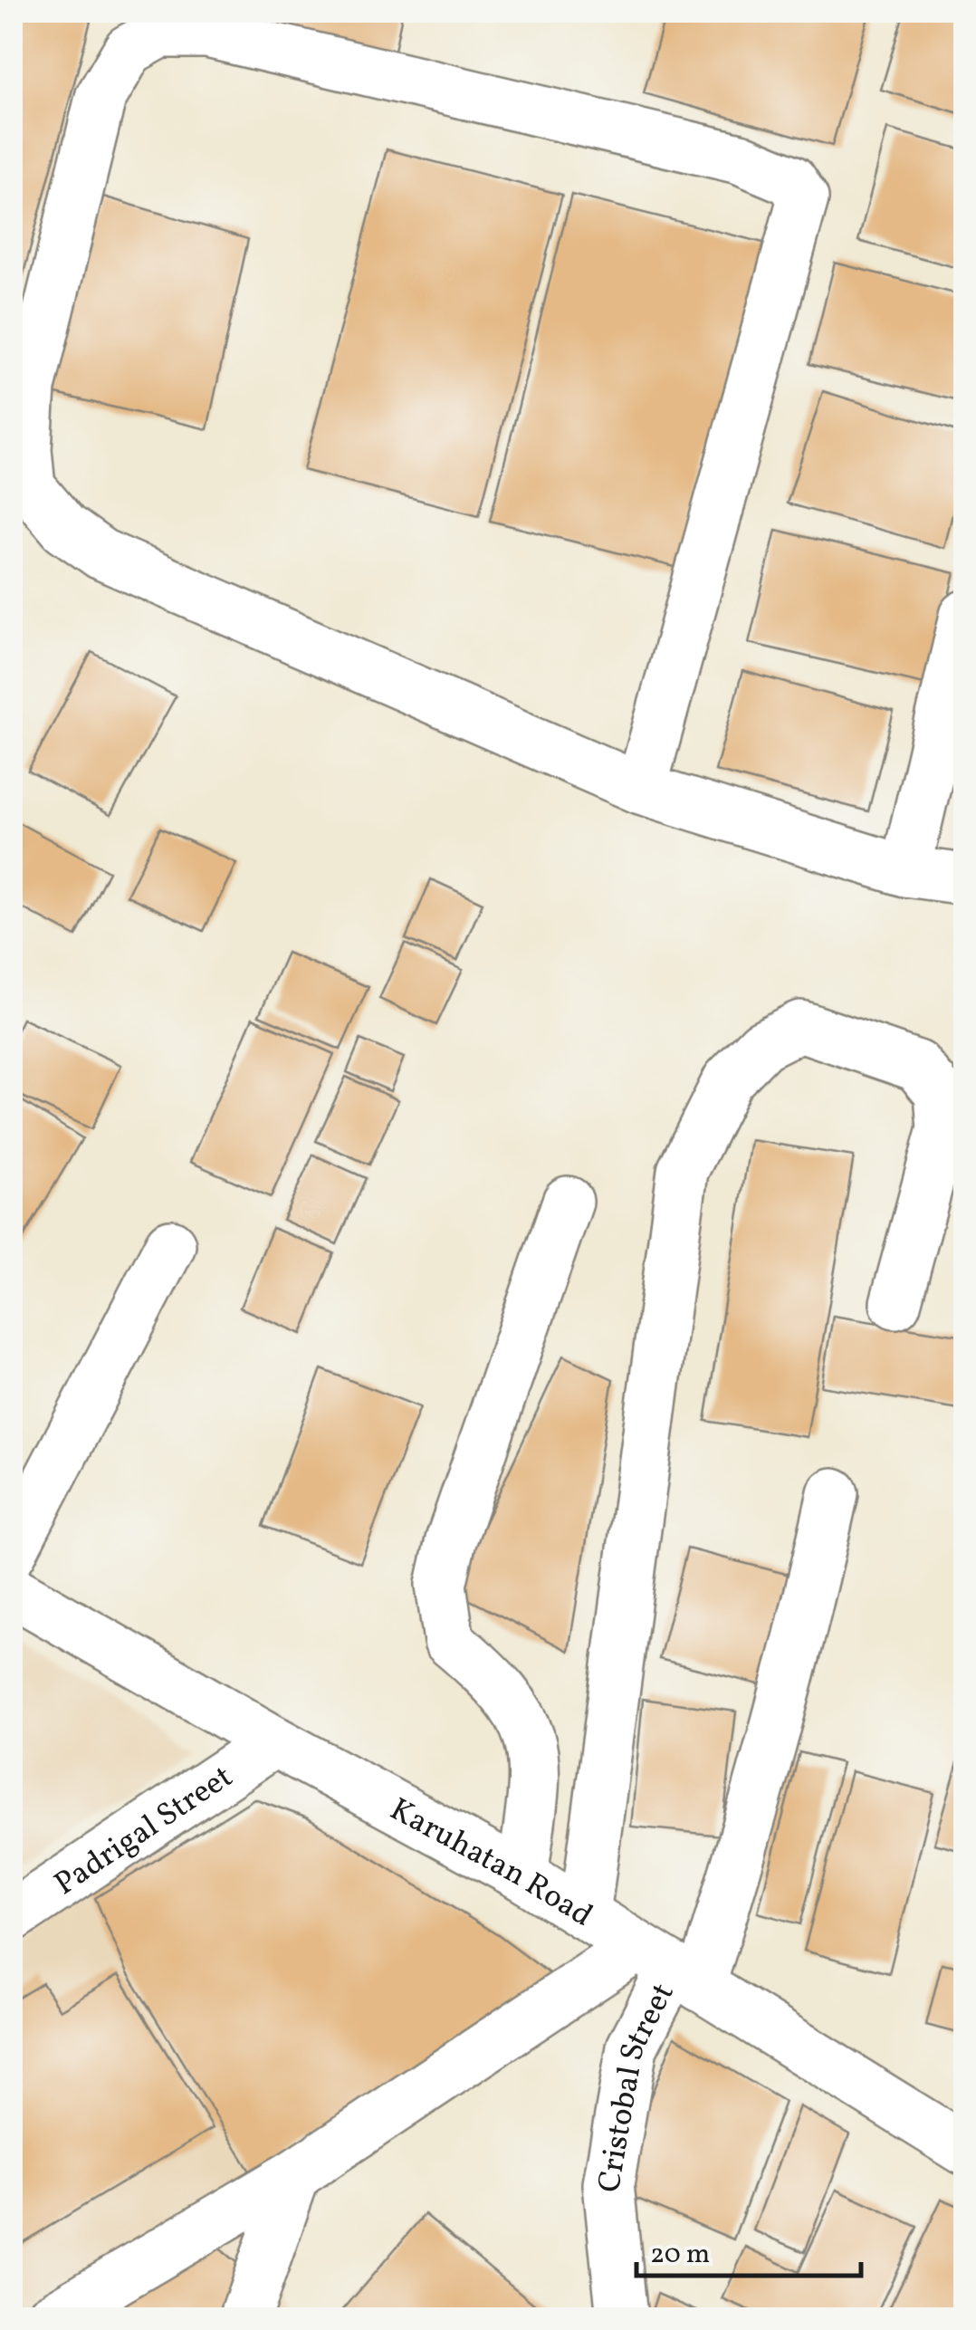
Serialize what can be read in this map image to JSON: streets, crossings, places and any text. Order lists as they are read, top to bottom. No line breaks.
{"streets":{"main road":["Padrigal Street","Karuhatan Road","Cristobal Street"]},"crossings":[["Padrigal Street","Karuhatan Road"],["Karuhatan Road","Cristobal Street"]],"scale_bar":"20 m"}
